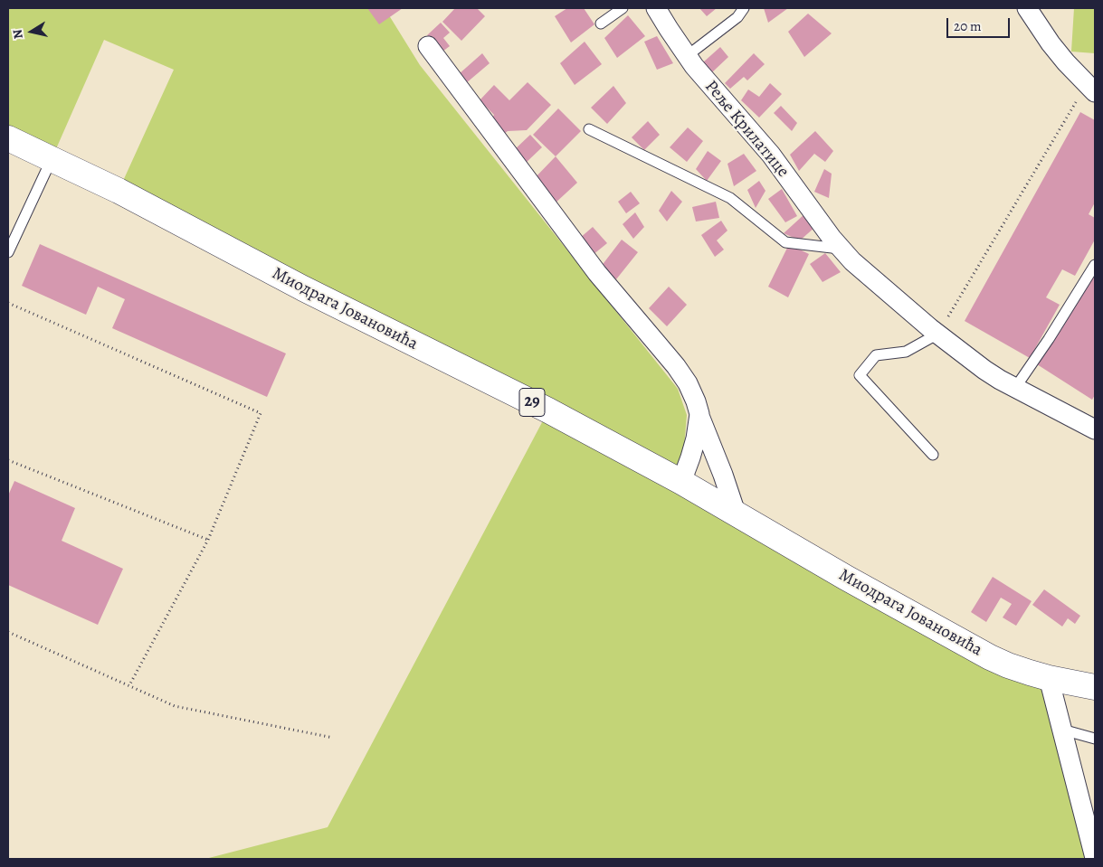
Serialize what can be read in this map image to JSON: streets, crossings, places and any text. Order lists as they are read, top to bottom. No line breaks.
{"streets":{"main road":["Миодрага Јовановића","29"],"street":["Реље Крилатице"]},"scale_bar":"20 m","north":"left"}
